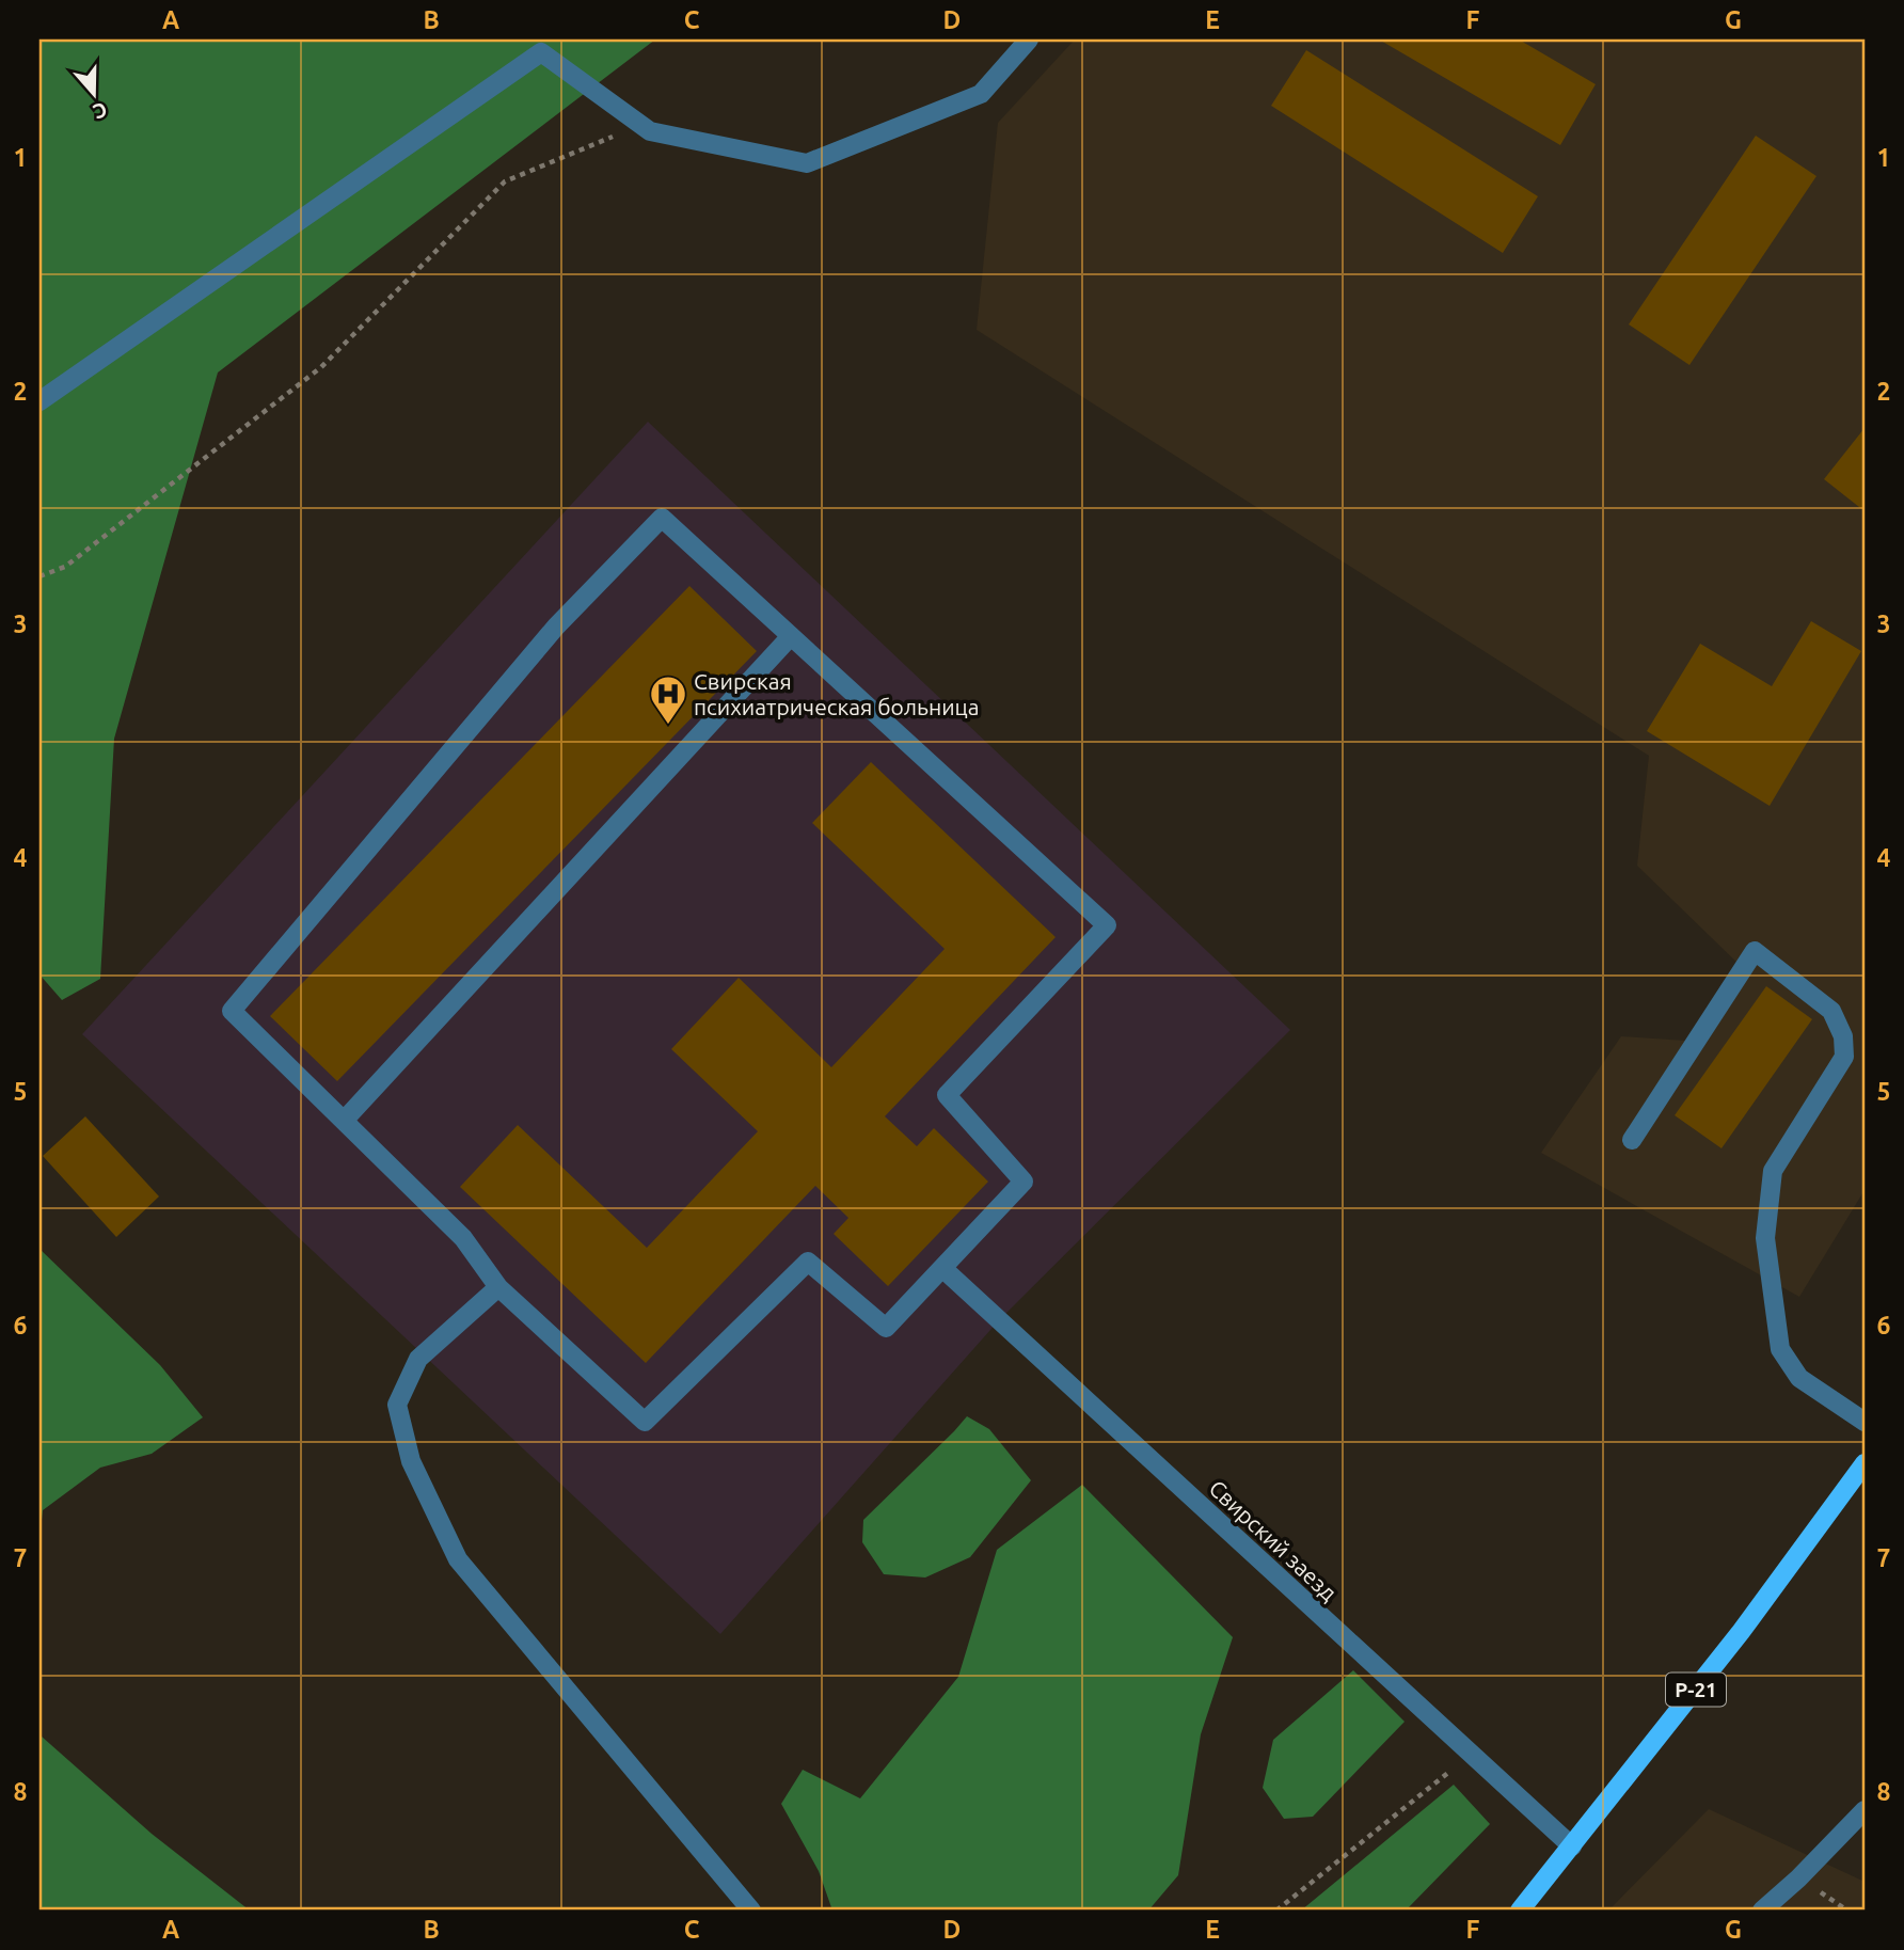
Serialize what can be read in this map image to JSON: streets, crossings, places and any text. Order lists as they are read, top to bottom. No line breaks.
{"streets":{"main road":["Р-21"],"street":["Свирский заезд"]},"crossings":[["Свирский заезд","Р-21"]],"places":{"hospital":["Свирская психиатрическая больница"]},"north":"bottom","grid":{"columns":["A","B","C","D","E","F","G"],"rows":["1","2","3","4","5","6","7","8"]}}
